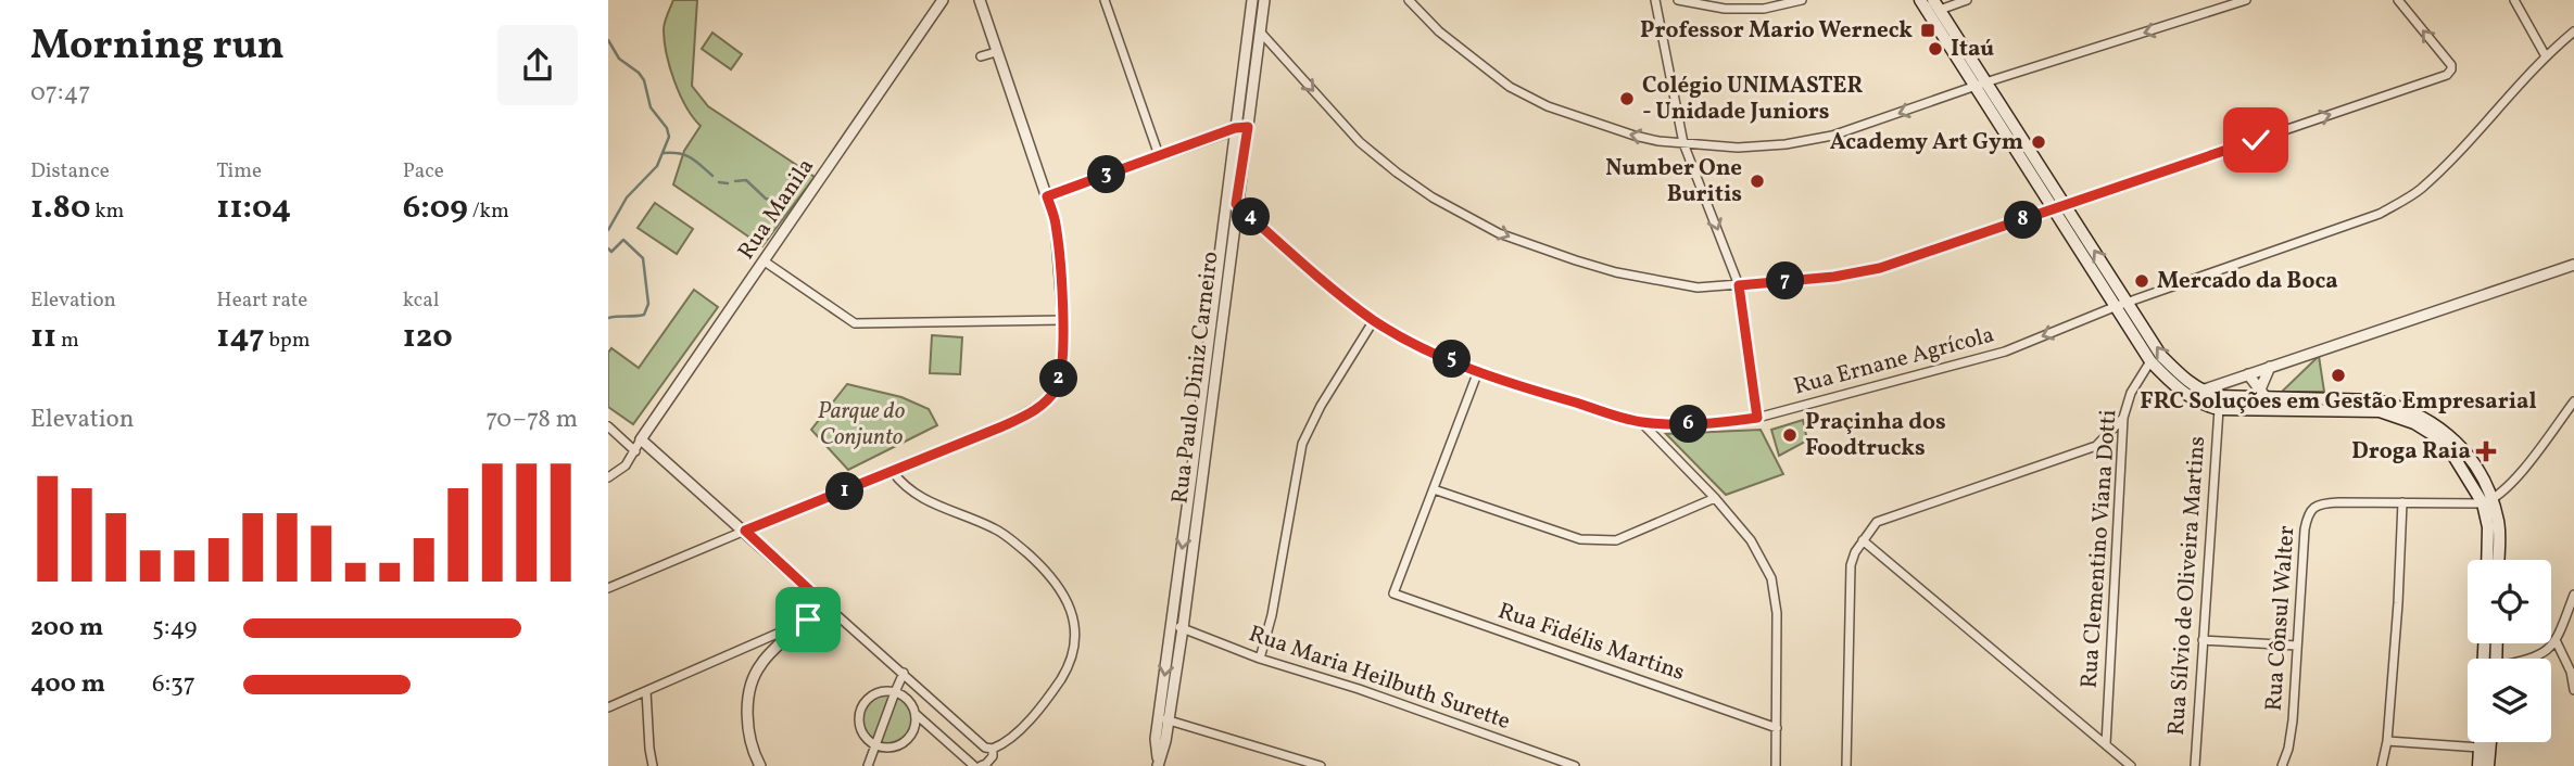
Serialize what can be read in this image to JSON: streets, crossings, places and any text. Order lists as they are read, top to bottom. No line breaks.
{"streets":{"street":["Rua Manila","Rua Ernane Agrícola","Rua Paulo Diniz Carneiro","Rua Clementino Viana Dotti","Rua Sílvio de Oliveira Martins","Rua Cônsul Walter","Rua Fidélis Martins","Rua Maria Heilbuth Surette"]},"crossings":[["Rua Ernane Agrícola","Rua Paulo Diniz Carneiro"],["Rua Paulo Diniz Carneiro","Rua Maria Heilbuth Surette"]],"parks":["Parque do Conjunto"],"places":{"transit":["Professor Mario Werneck"],"other":["Itaú","Colégio UNIMASTER - Unidade Juniors","Academy Art Gym","Number One Buritis","Mercado da Boca","FRC Soluções em Gestão Empresarial","Praçinha dos Foodtrucks"],"health":["Droga Raia"]},"page":{"heading":["Morning run","07:47"],"stats":[["Distance","1.80 km"],["Time","11:04"],["Pace","6:09 /km"],["Elevation","11 m"],["Heart rate","147 bpm"],["kcal","120"]],"pins":["3","4","8","7","5","2","6","1"],"chart":["Elevation","70–78 m"],"list":[{"name":"200 m","note":"5:49"},{"name":"400 m","note":"6:37"}]}}
